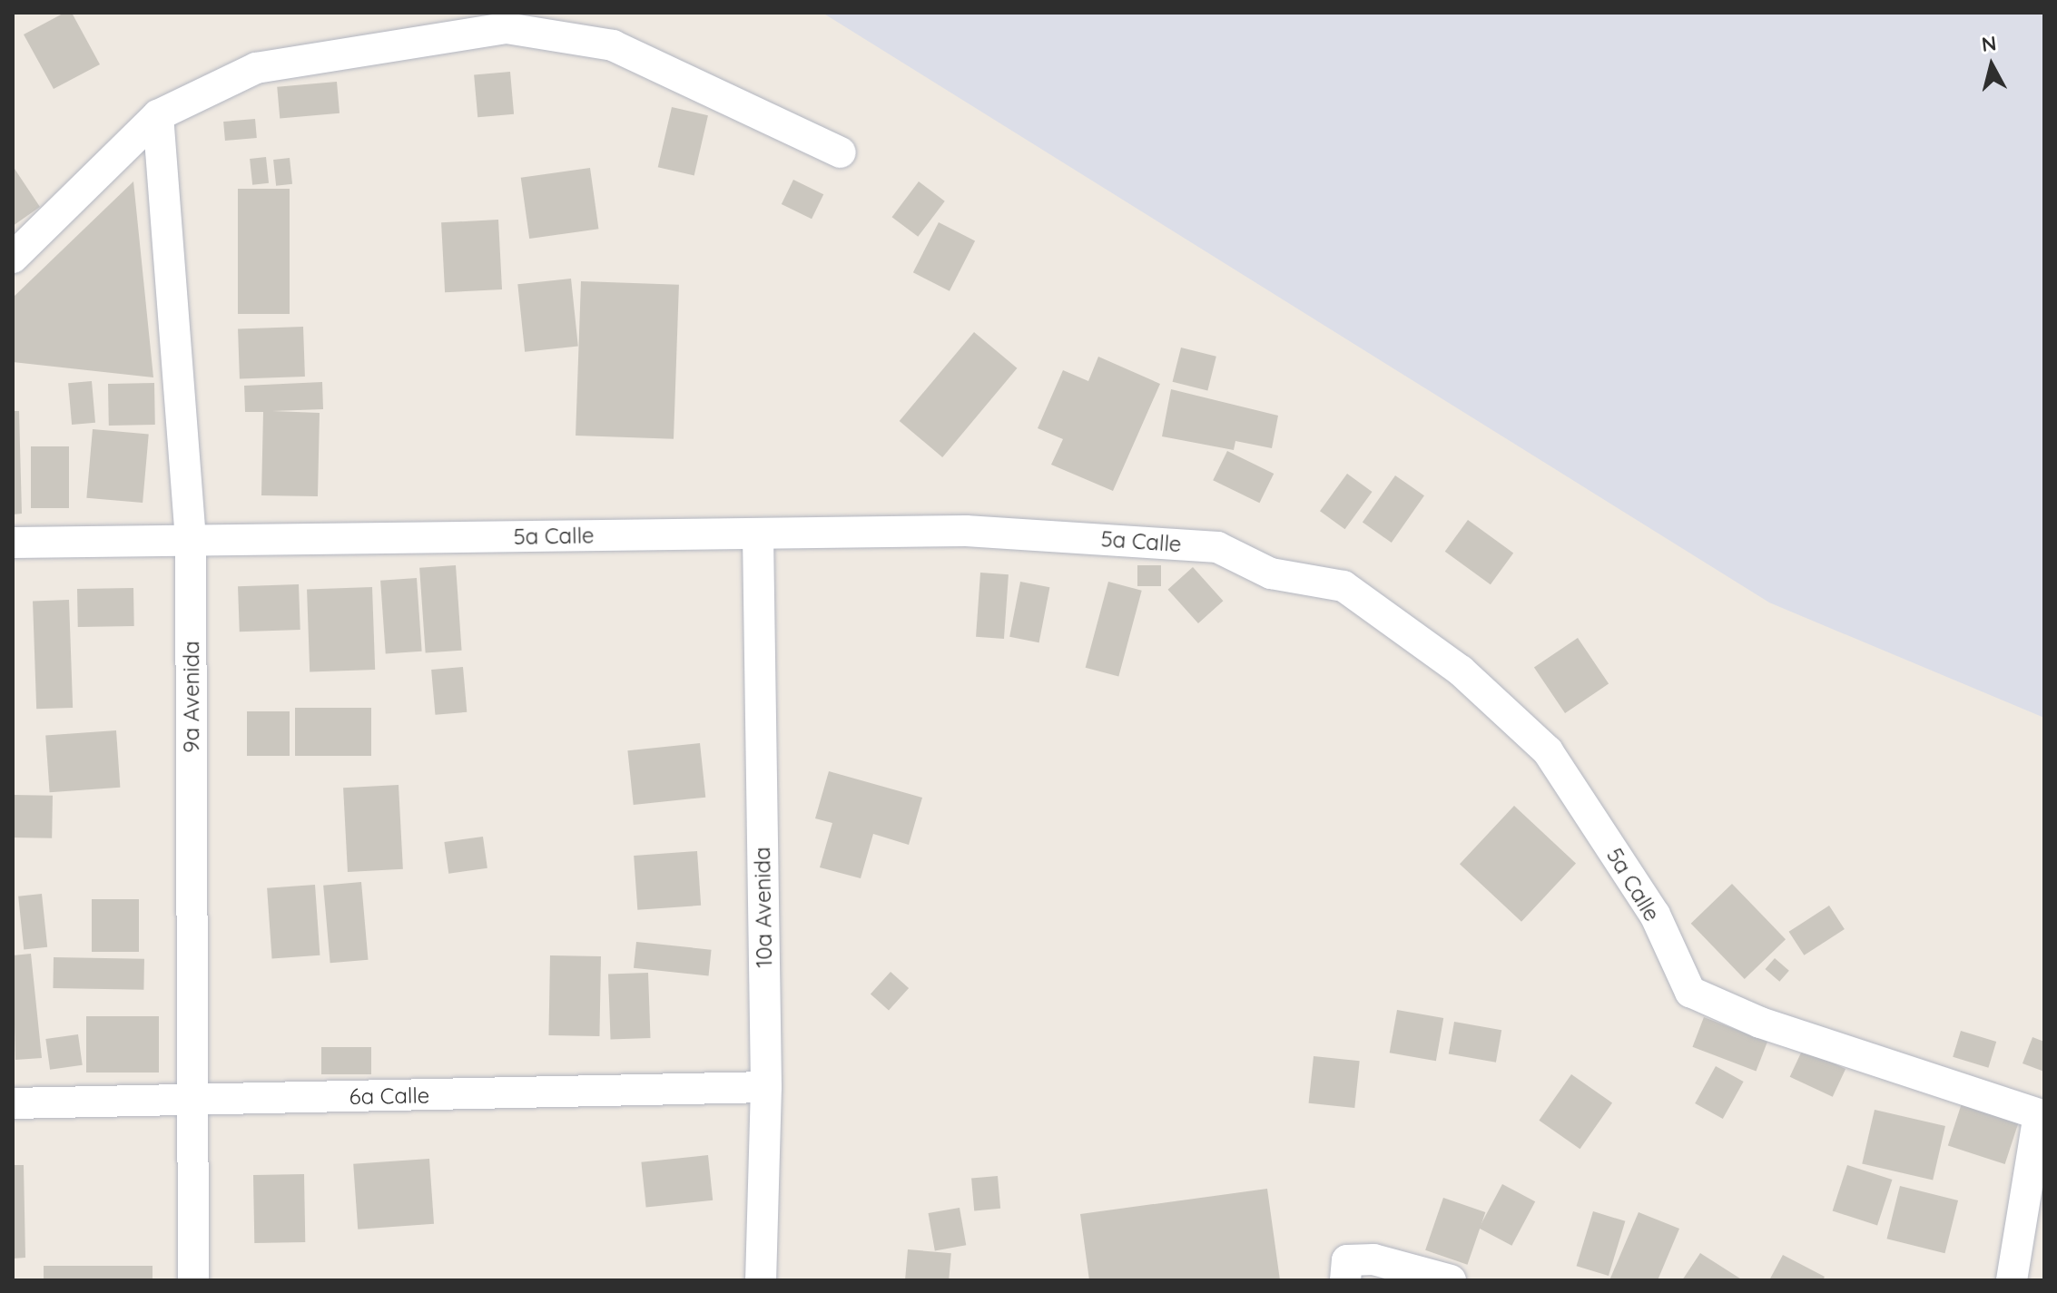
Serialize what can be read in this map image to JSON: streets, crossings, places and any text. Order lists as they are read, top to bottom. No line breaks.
{"streets":{"street":["5a Calle","9a Avenida","10a Avenida","6a Calle"]},"crossings":[["5a Calle","9a Avenida"],["5a Calle","10a Avenida"],["9a Avenida","6a Calle"],["10a Avenida","6a Calle"]],"north":"top"}
